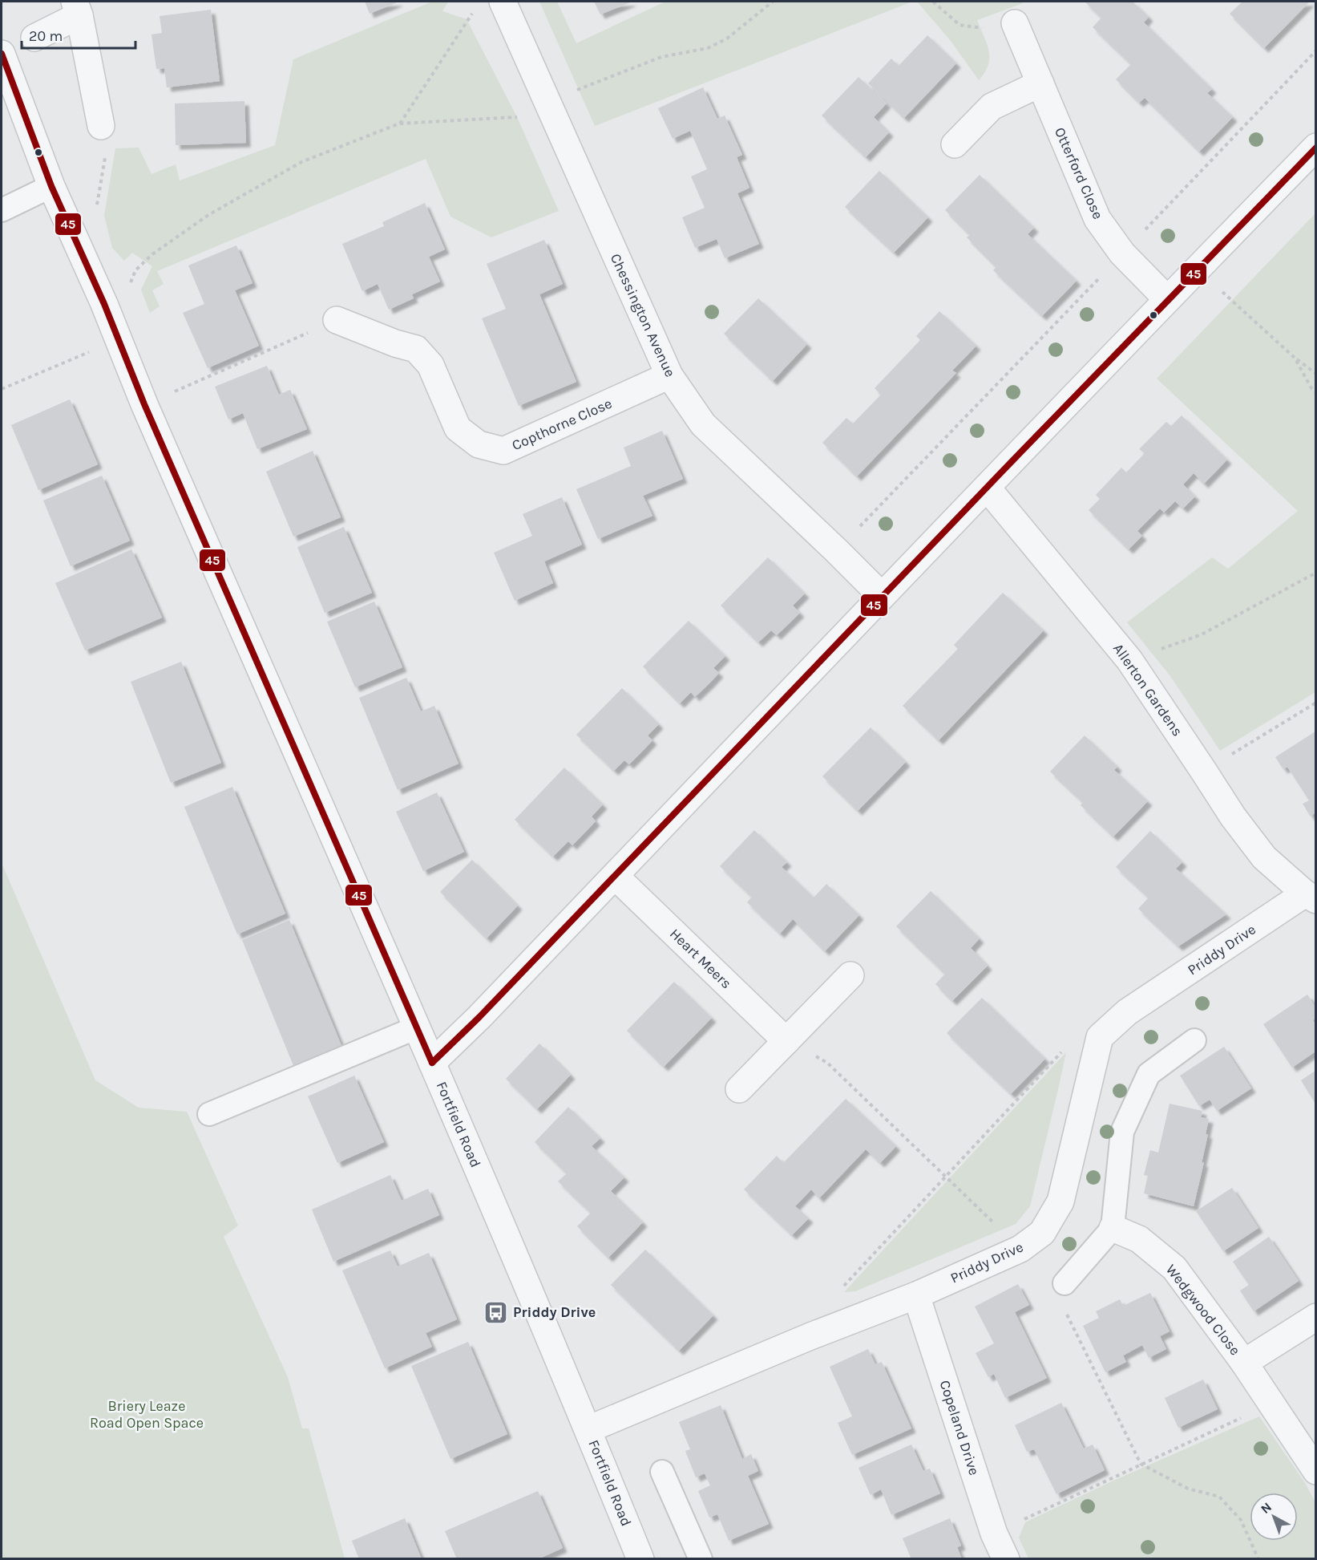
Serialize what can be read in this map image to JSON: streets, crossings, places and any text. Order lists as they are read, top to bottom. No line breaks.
{"streets":{"street":["Otterford Close","Chessington Avenue","Copthorne Close","Allerton Gardens","Priddy Drive","Heart Meers","Fortfield Road","Wedgwood Close","Copeland Drive"]},"crossings":[["Chessington Avenue","Copthorne Close"],["Allerton Gardens","Priddy Drive"],["Priddy Drive","Fortfield Road"],["Priddy Drive","Copeland Drive"]],"parks":["Briery Leaze Road Open Space"],"places":{"bus stop":["Priddy Drive"]},"lines":["transit line 45"],"scale_bar":"20 m","north":"top left"}
